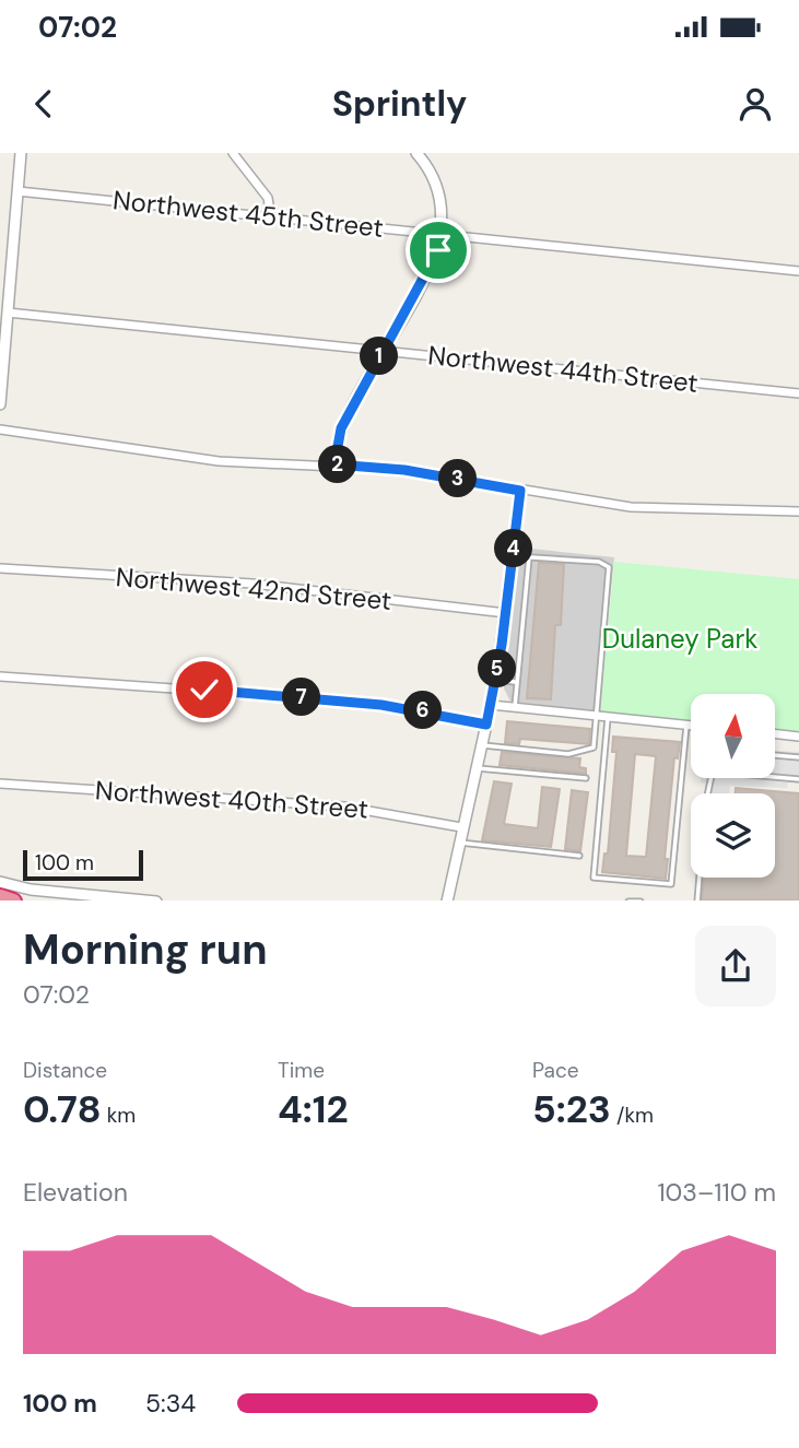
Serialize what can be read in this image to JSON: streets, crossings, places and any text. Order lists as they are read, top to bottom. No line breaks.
{"streets":{"street":["Northwest 45th Street","Northwest 44th Street","Northwest 42nd Street","Northwest 40th Street"]},"parks":["Dulaney Park"],"scale_bar":"100 m","north":"top","page":{"status":"07:02","header":"Sprintly","pins":["1","2","3","4","5","7","6"],"scale":"100 m","heading":["Morning run","07:02"],"stats":[["Distance","0.78 km"],["Time","4:12"],["Pace","5:23 /km"]],"chart":["Elevation","103–110 m"],"list":[{"name":"100 m","note":"5:34"}]}}
